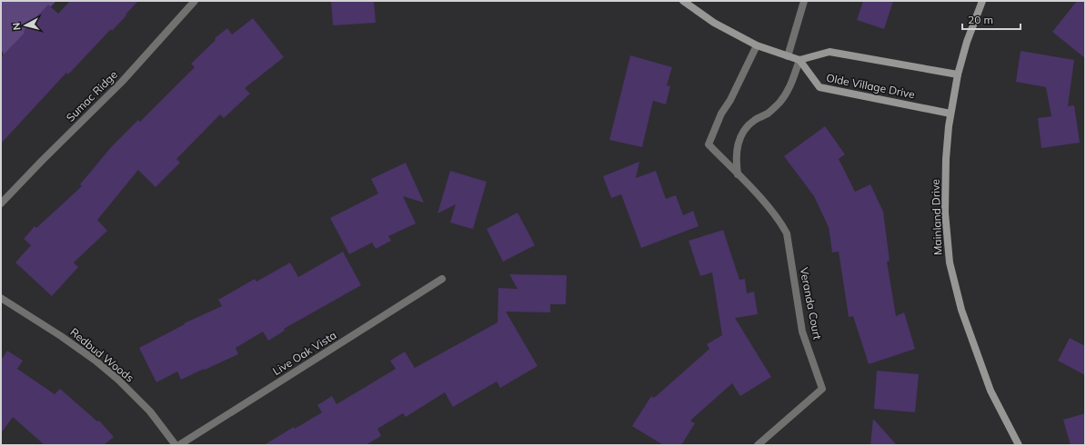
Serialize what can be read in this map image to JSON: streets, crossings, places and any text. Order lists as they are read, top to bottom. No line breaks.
{"streets":{"street":["Olde Village Drive","Sumac Ridge","Mainland Drive","Veranda Court","Live Oak Vista","Redbud Woods"]},"crossings":[["Olde Village Drive","Mainland Drive"]],"scale_bar":"20 m","north":"left"}
